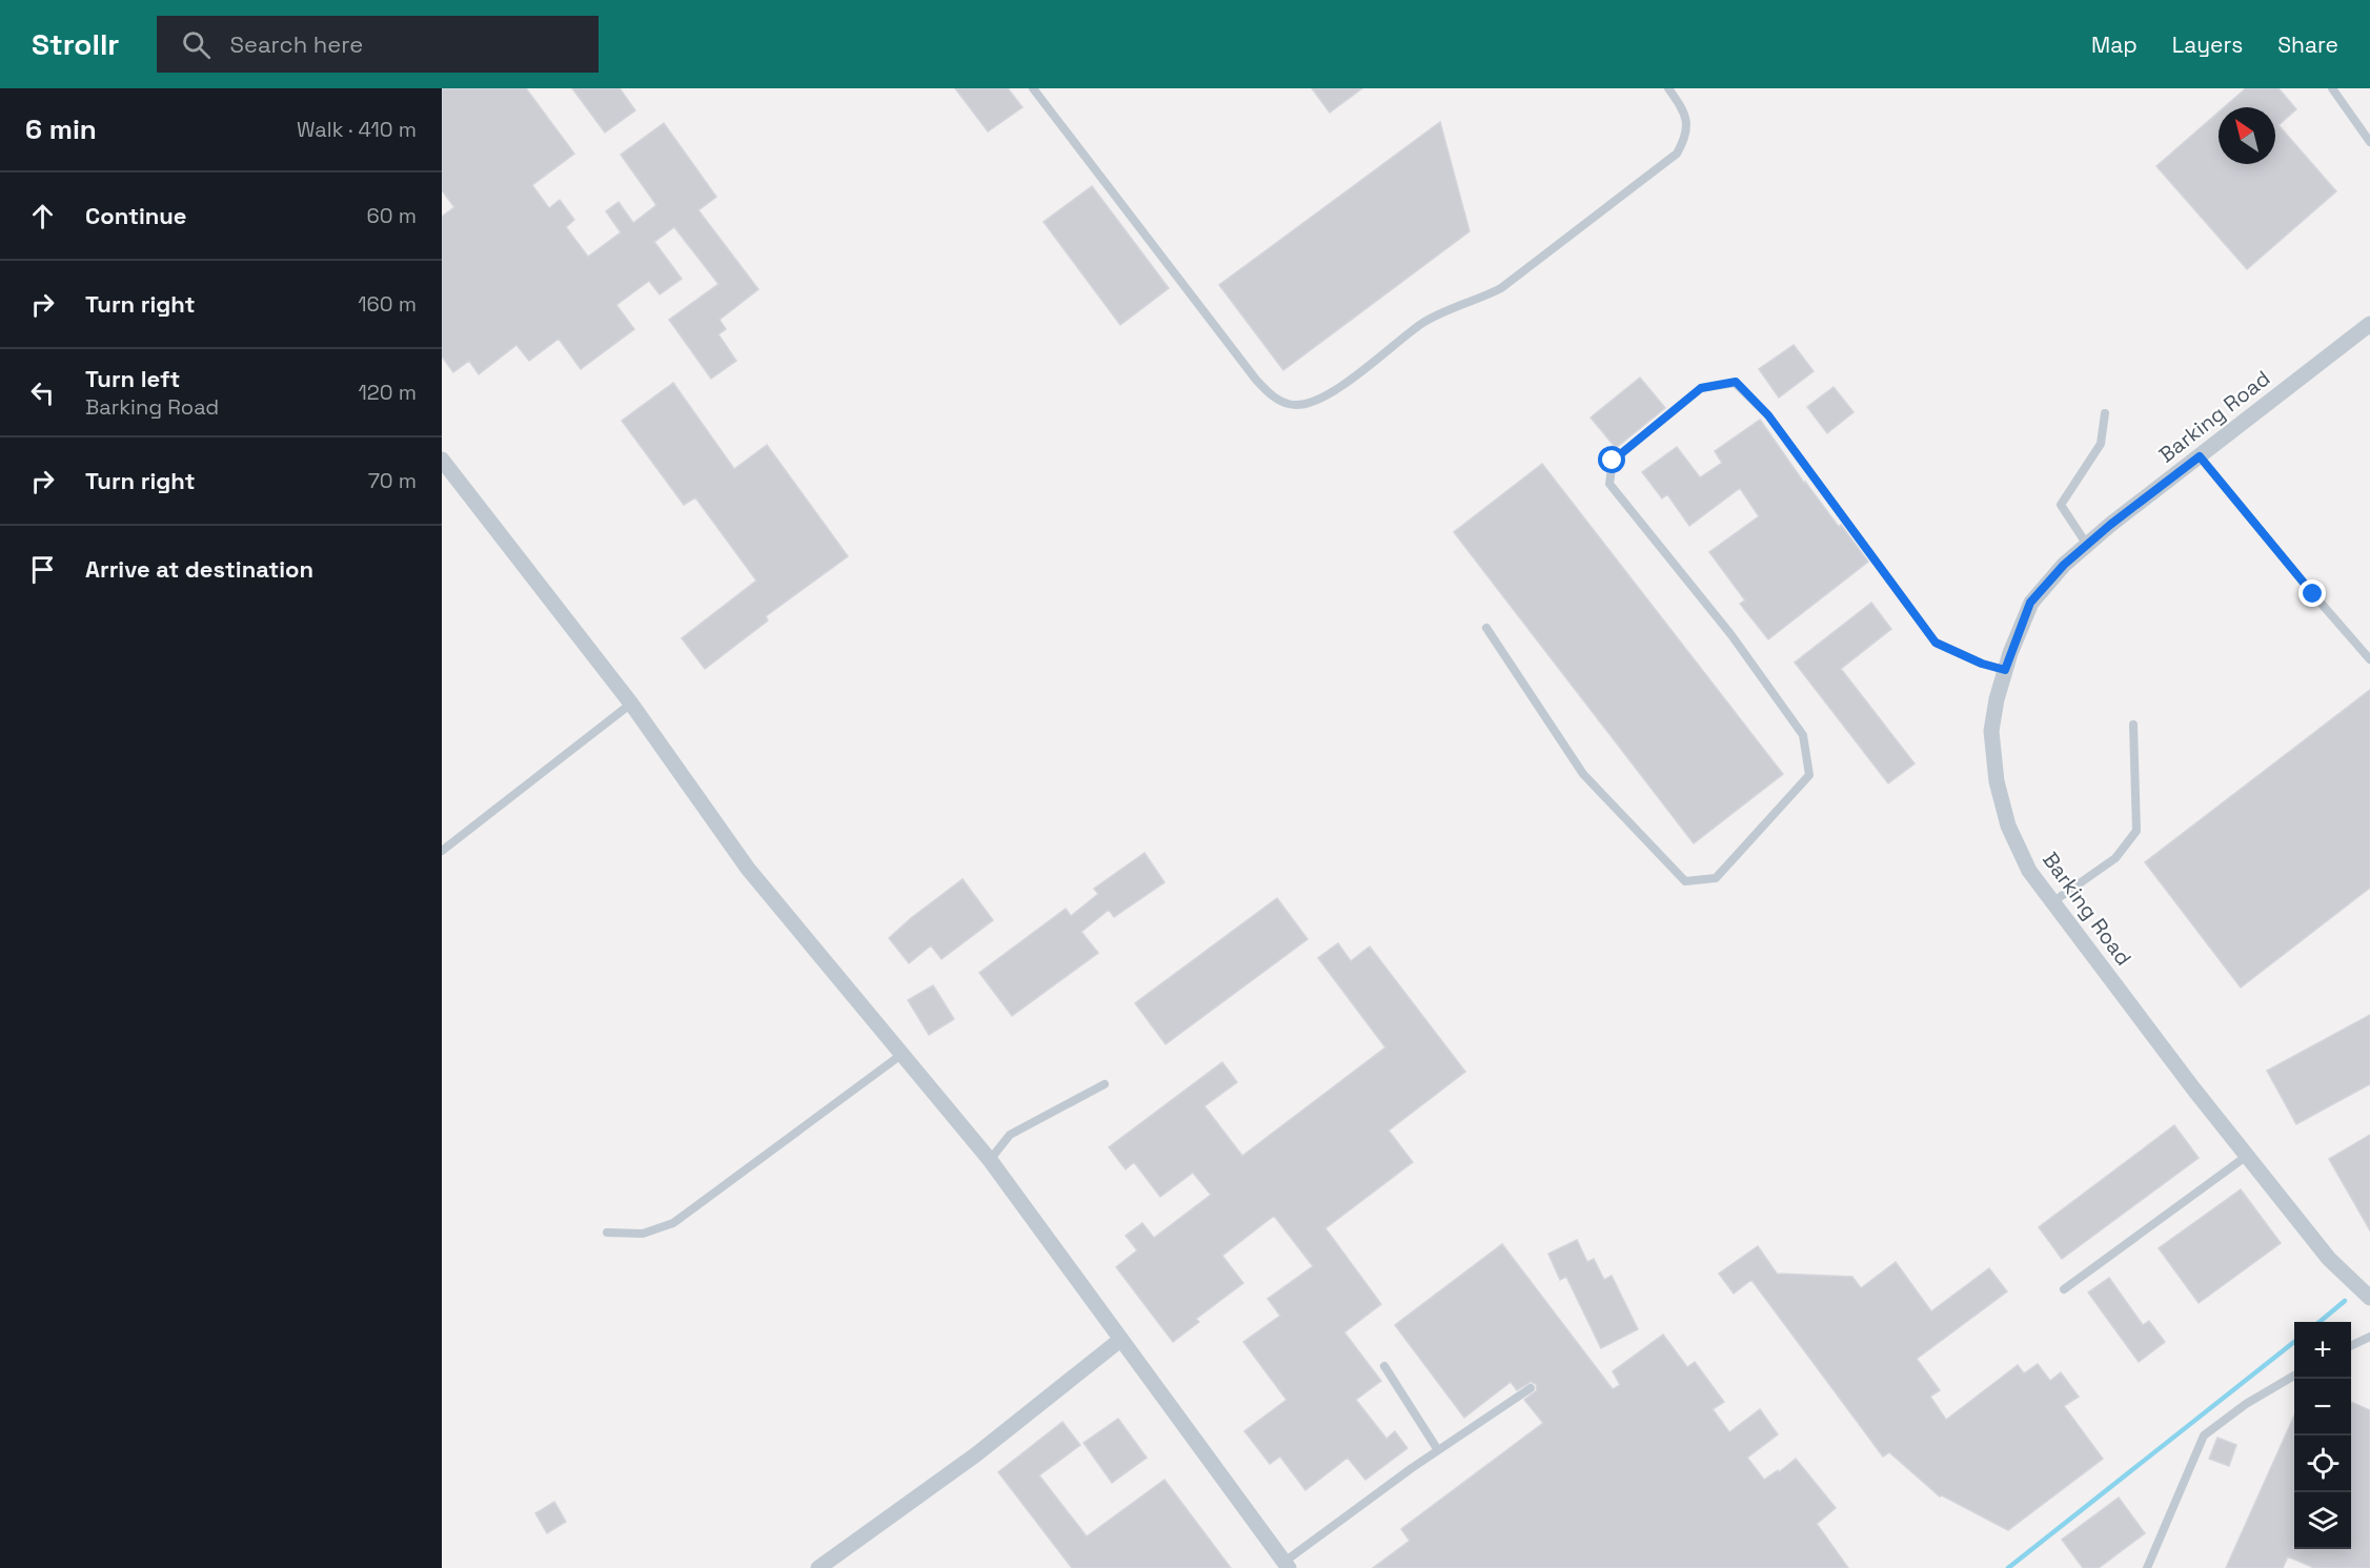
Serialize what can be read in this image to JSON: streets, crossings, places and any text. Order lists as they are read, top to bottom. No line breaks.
{"streets":{"street":["Barking Road"]},"north":"top left","page":{"header":"Strollr","search":"Search here","nav":["Map","Layers","Share"],"heading":["6 min","Walk · 410 m"],"list":[["Continue","60 m"],["Turn right","160 m"],["Turn left","Barking Road","120 m"],["Turn right","70 m"],"Arrive at destination"],"map_buttons":["+","−"]}}
